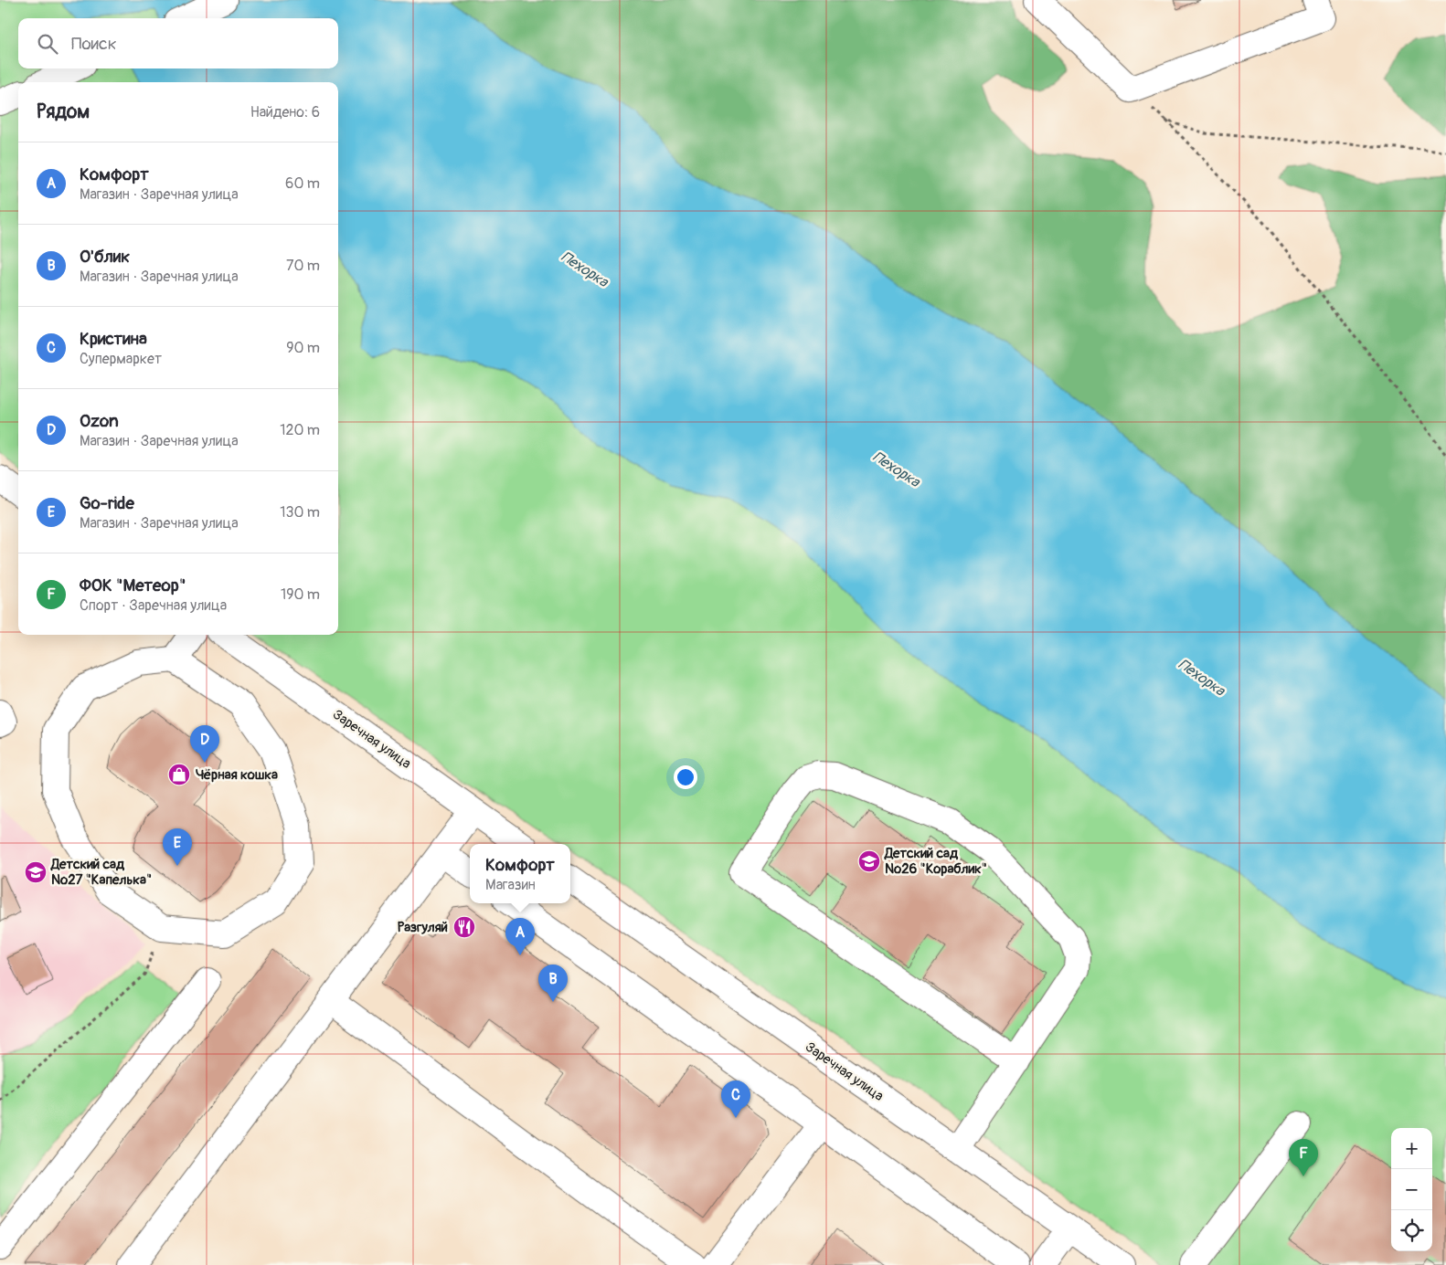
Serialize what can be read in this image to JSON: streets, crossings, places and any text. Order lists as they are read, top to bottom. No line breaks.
{"streets":{"street":["Заречная улица"]},"water":["Пехорка"],"places":{"shop":["Чёрная кошка"],"school or university":["Детский сад №26 \"Кораблик\"","Детский сад №27 \"Капелька\""],"restaurant":["Разгуляй"]},"page":{"search":"Поиск","heading":["Рядом","Найдено: 6"],"list":[{"mark":"A","name":"Комфорт","note":"Магазин · Заречная улица","value":"60 m"},{"mark":"B","name":"О'блик","note":"Магазин · Заречная улица","value":"70 m"},{"mark":"C","name":"Кристина","note":"Супермаркет","value":"90 m"},{"mark":"D","name":"Ozon","note":"Магазин · Заречная улица","value":"120 m"},{"mark":"E","name":"Go-ride","note":"Магазин · Заречная улица","value":"130 m"},{"mark":"F","name":"ФОК \"Метеор\"","note":"Спорт · Заречная улица","value":"190 m"}],"pins":["D","E","A","B","C","F"],"popup":["Комфорт","Магазин"],"map_buttons":["+","−"]}}
